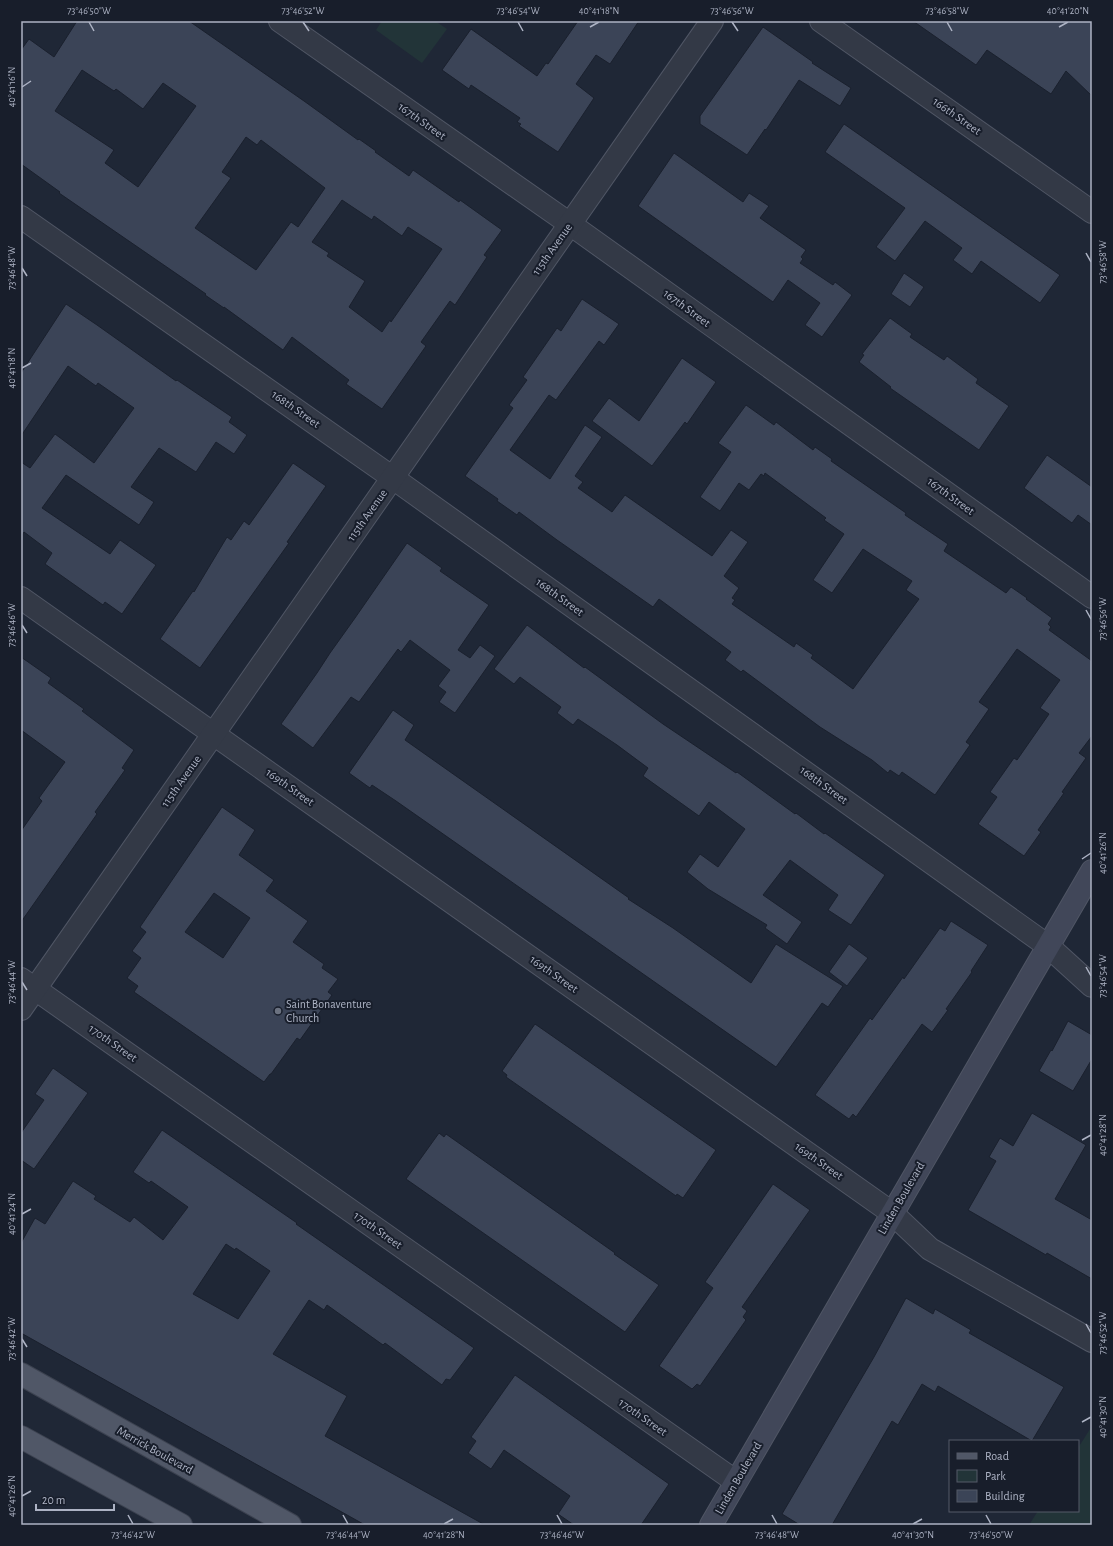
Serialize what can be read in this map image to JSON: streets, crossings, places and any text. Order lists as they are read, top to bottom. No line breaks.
{"streets":{"main road":["Linden Boulevard","Merrick Boulevard"],"street":["166th Street","167th Street","115th Avenue","168th Street","169th Street","170th Street"]},"crossings":[["167th Street","115th Avenue"],["115th Avenue","168th Street"],["115th Avenue","169th Street"],["115th Avenue","170th Street"],["168th Street","Linden Boulevard"],["169th Street","Linden Boulevard"],["170th Street","Linden Boulevard"]],"places":["Saint Bonaventure Church"],"legend":["Road","Park","Building"],"scale_bar":"20 m","coordinates":["73°46'50\"W","73°46'52\"W","73°46'54\"W","40°41'18\"N","73°46'56\"W","73°46'58\"W","40°41'20\"N","40°41'16\"N","73°46'48\"W","73°46'46\"W","40°41'26\"N","73°46'44\"W","40°41'28\"N","40°41'24\"N","73°46'42\"W","40°41'30\"N"]}
